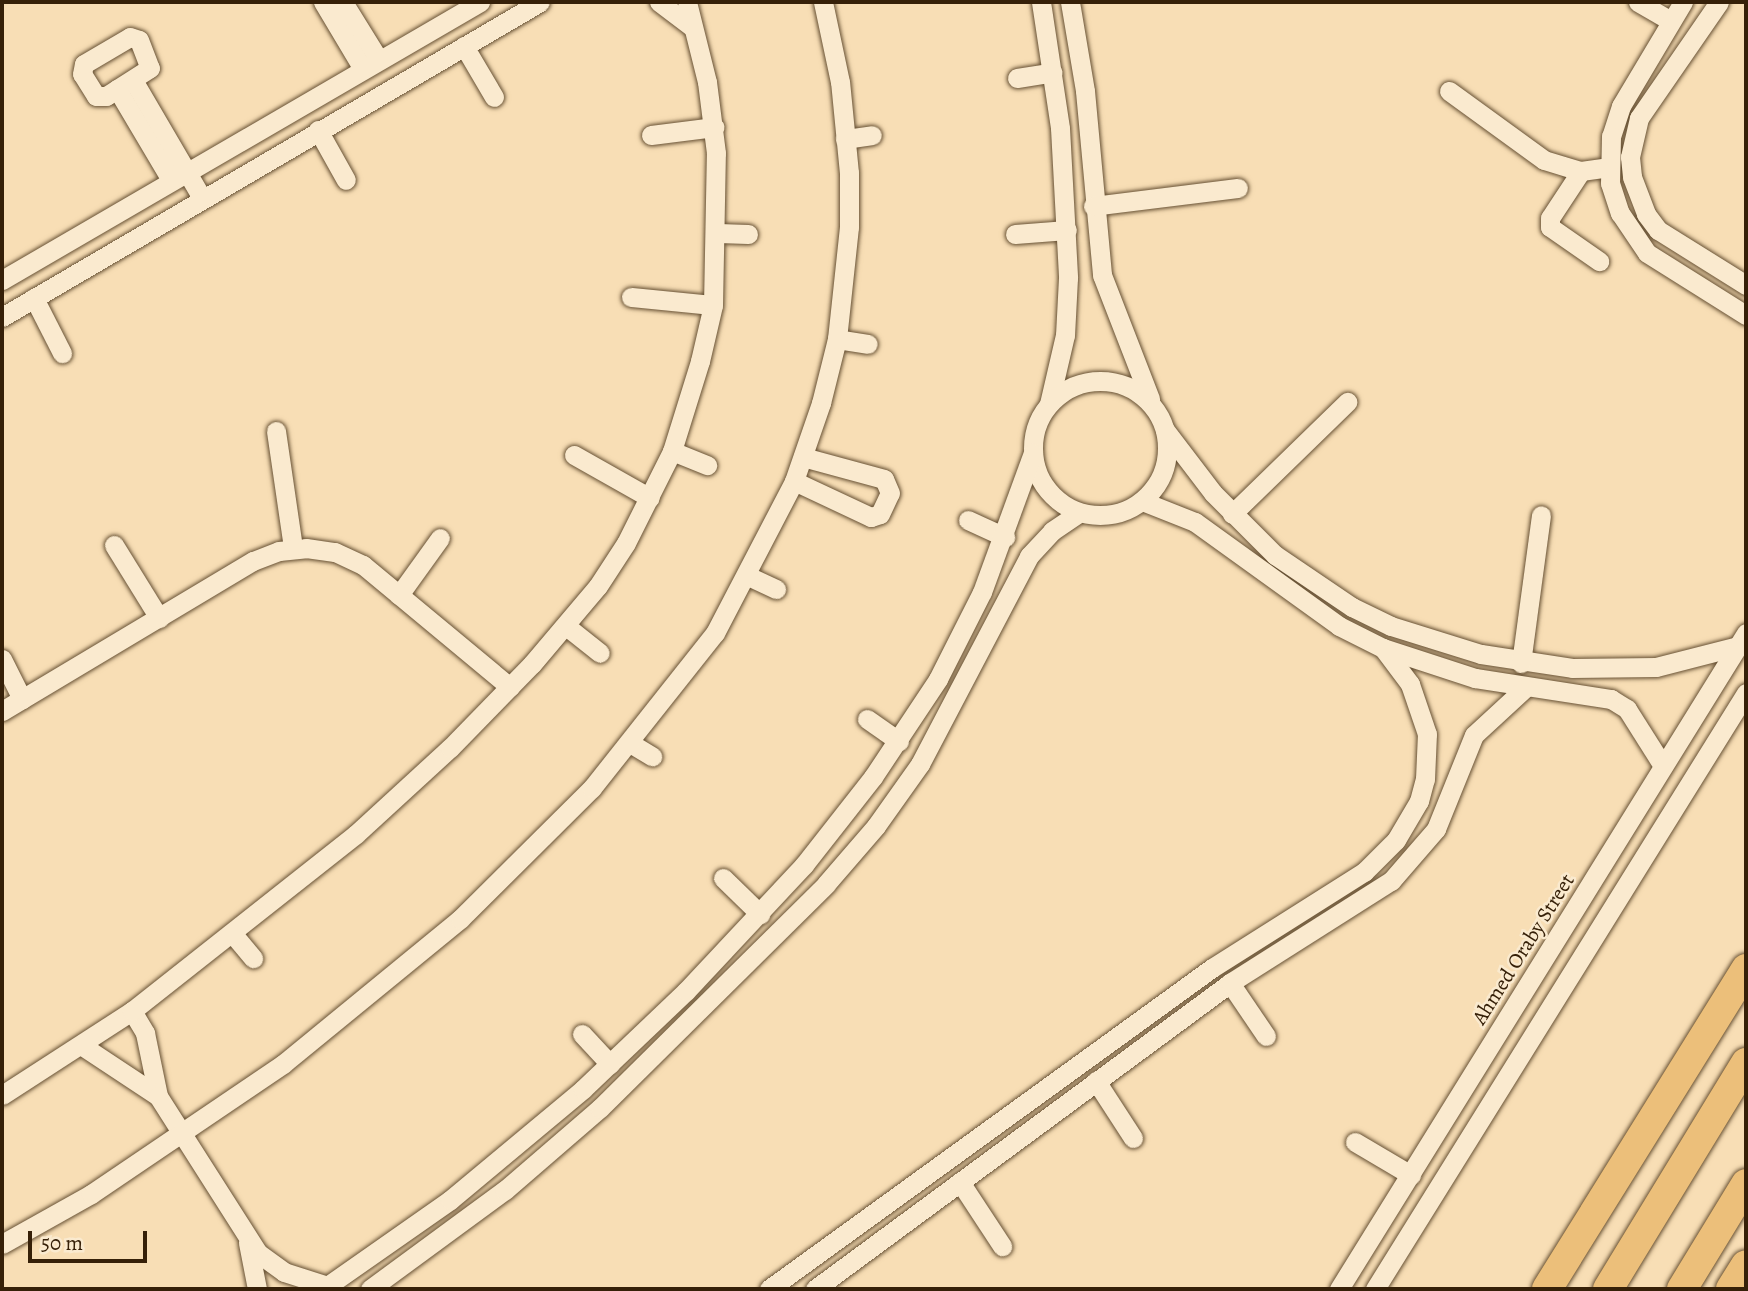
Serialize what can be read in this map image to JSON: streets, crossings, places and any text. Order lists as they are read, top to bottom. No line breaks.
{"streets":{"street":["Ahmed Oraby Street"]},"scale_bar":"50 m"}
